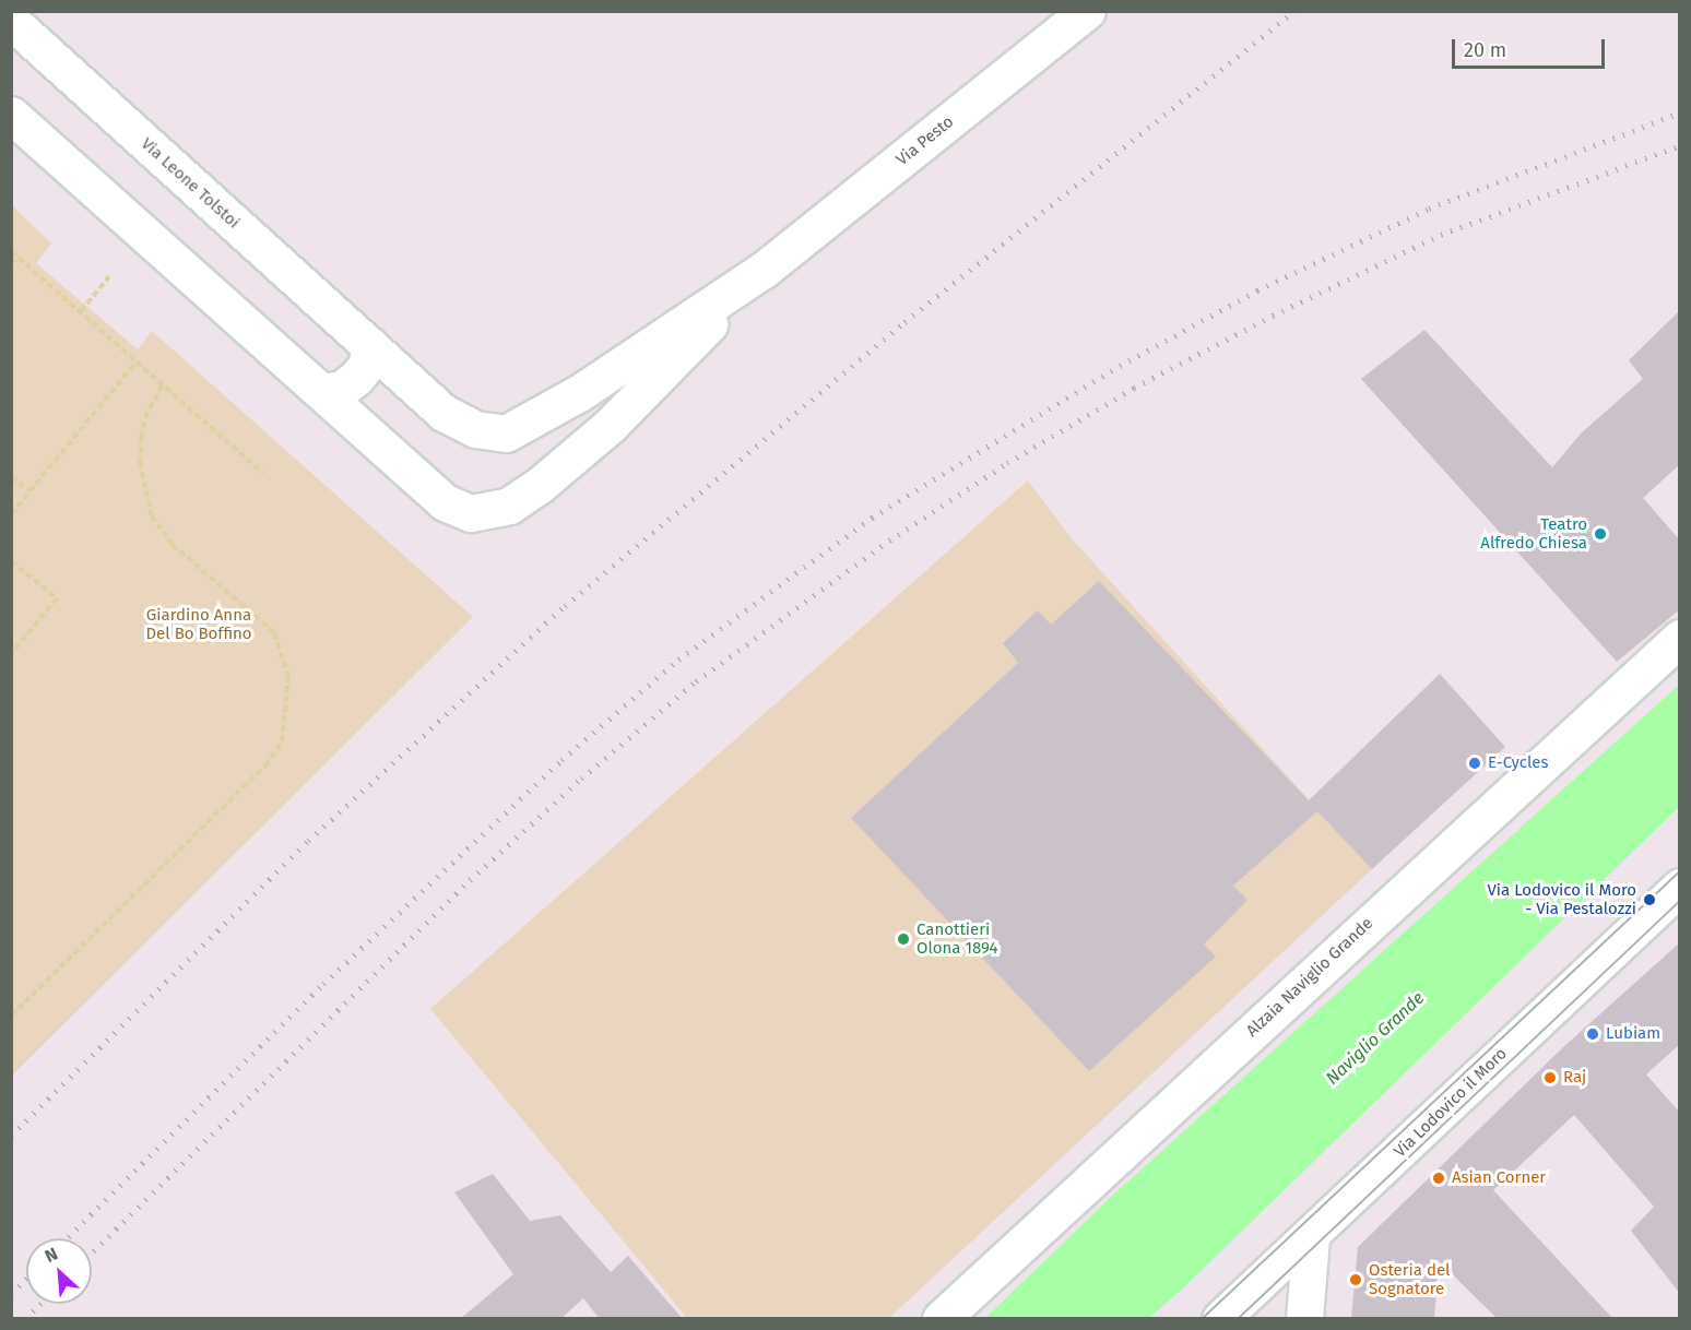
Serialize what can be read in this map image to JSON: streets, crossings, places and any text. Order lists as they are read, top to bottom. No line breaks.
{"streets":{"street":["Via Pesto","Via Leone Tolstoi","Alzaia Naviglio Grande","Via Lodovico il Moro"]},"crossings":[["Via Pesto","Via Leone Tolstoi"]],"water":["Naviglio Grande"],"parks":["Giardino Anna Del Bo Boffino"],"places":["Teatro Alfredo Chiesa","E-Cycles","Via Lodovico il Moro - Via Pestalozzi","Canottieri Olona 1894","Lubiam","Raj","Asian Corner","Osteria del Sognatore"],"scale_bar":"20 m","north":"top left"}
